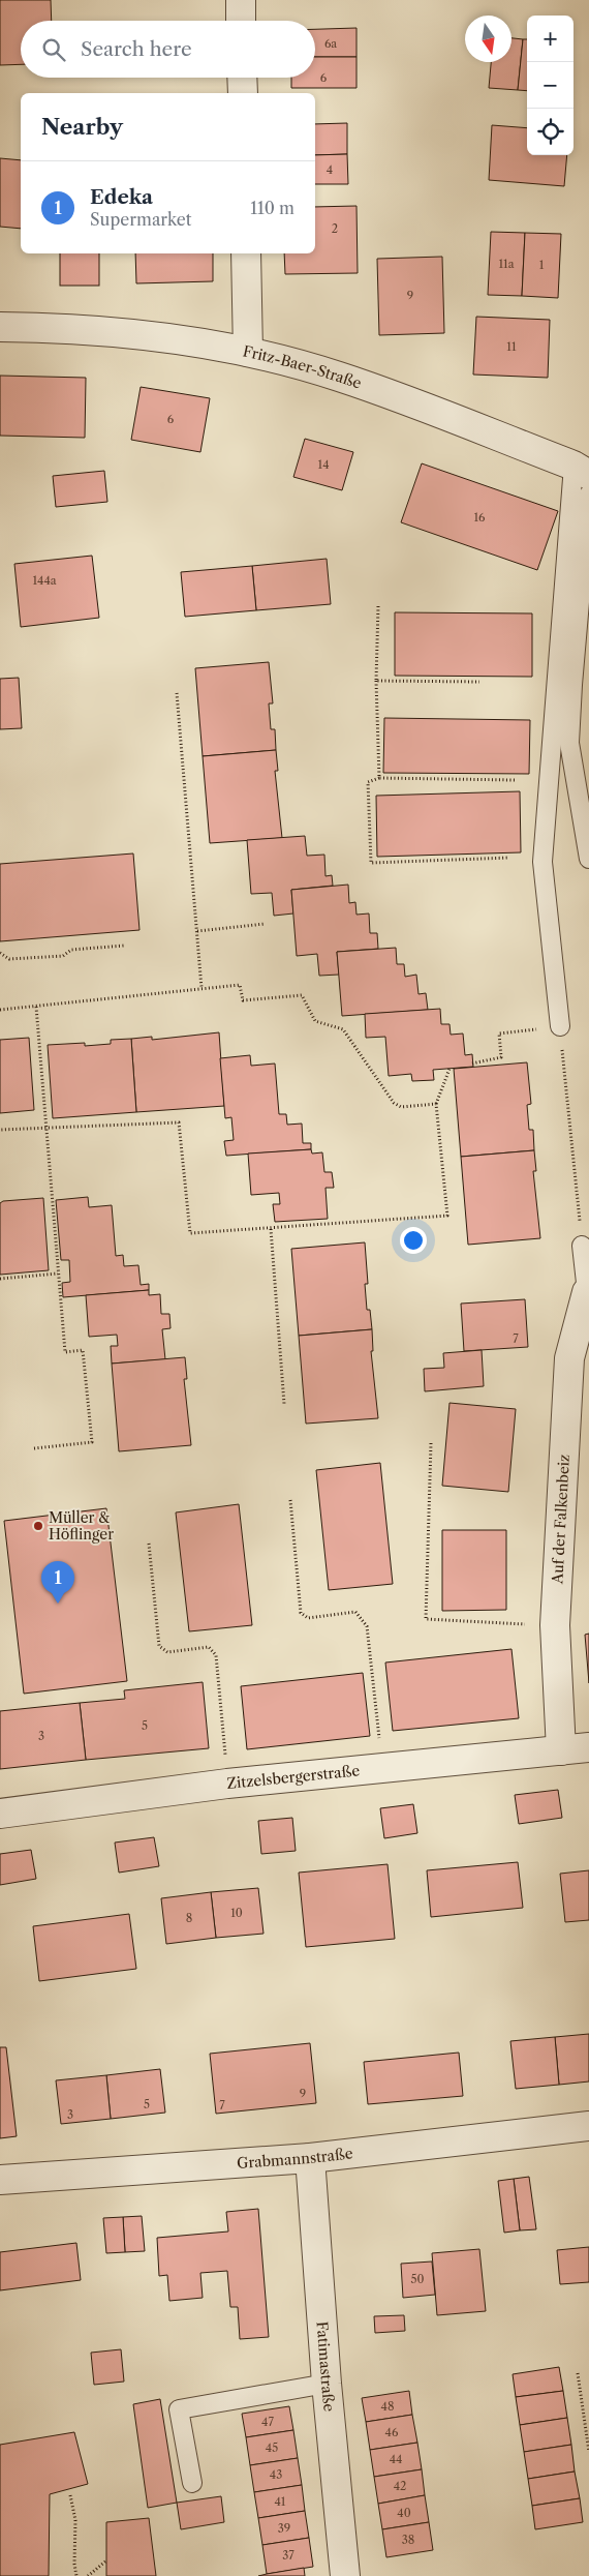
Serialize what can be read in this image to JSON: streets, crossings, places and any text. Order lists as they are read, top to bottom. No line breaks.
{"streets":{"street":["Fritz-Baer-Straße","Auf der Falkenbeiz","Zitzelsbergerstraße","Grabmannstraße","Fatimastraße"]},"crossings":[["Auf der Falkenbeiz","Zitzelsbergerstraße"],["Grabmannstraße","Fatimastraße"]],"places":["Müller & Höflinger"],"house_numbers":["6a","6","4","2","11a","1","9","11","6","14","16","144a","7","5","3","10","8","9","5","7","3","50","48","47","46","45","44","43","42","41","40","39","38","37"],"north":"bottom","page":{"map_buttons":["+","−"],"search":"Search here","heading":"Nearby","list":[{"mark":"1","name":"Edeka","note":"Supermarket","value":"110 m"}],"pins":"1"}}
